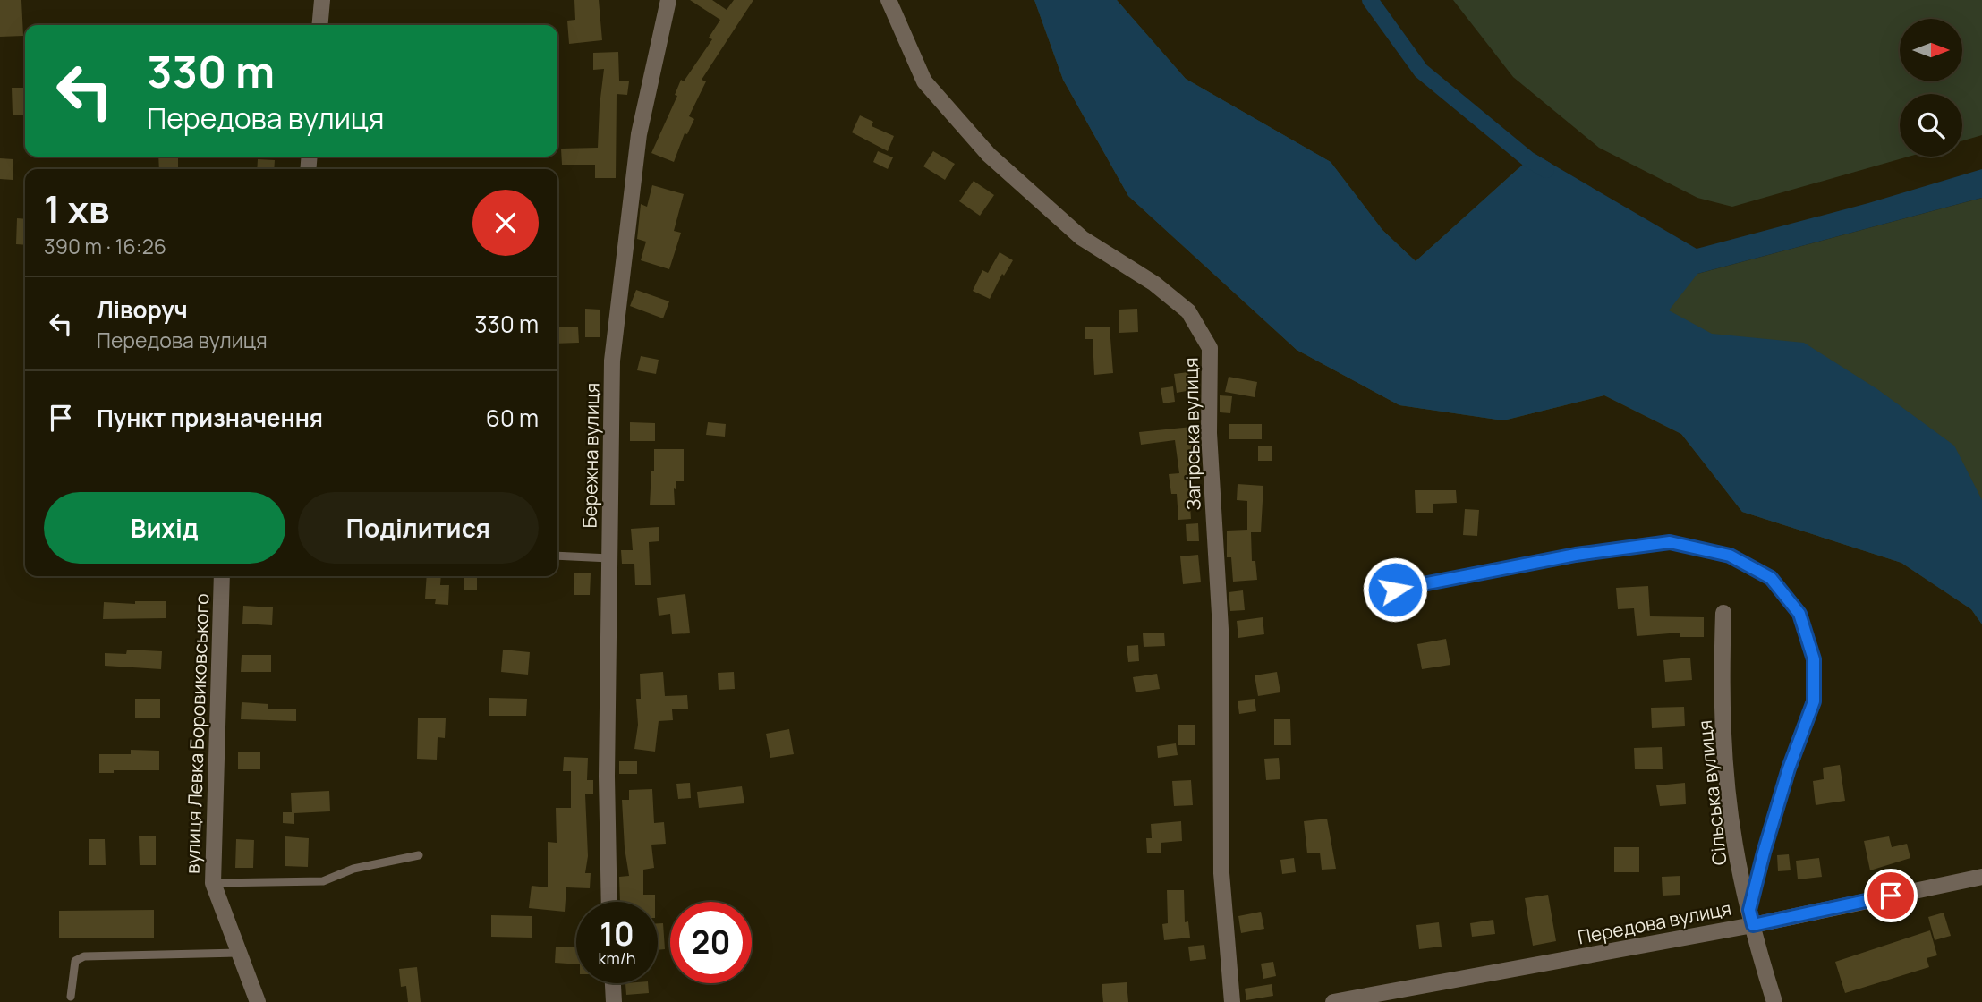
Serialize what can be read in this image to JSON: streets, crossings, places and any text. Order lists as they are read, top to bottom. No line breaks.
{"streets":{"street":["Загірська вулиця","Бережна вулиця","вулиця Левка Боровиковського","Сільська вулиця","Передова вулиця"]},"crossings":[["Сільська вулиця","Передова вулиця"]],"north":"right","page":{"turn":["330 m","Передова вулиця"],"heading":["1 хв","390 m · 16:26"],"list":[{"name":"Ліворуч","note":"Передова вулиця","value":"330 m"},{"name":"Пункт призначення","value":"60 m"}],"buttons":["Вихід","Поділитися"],"speed":"10 km/h","limit":"20"}}
